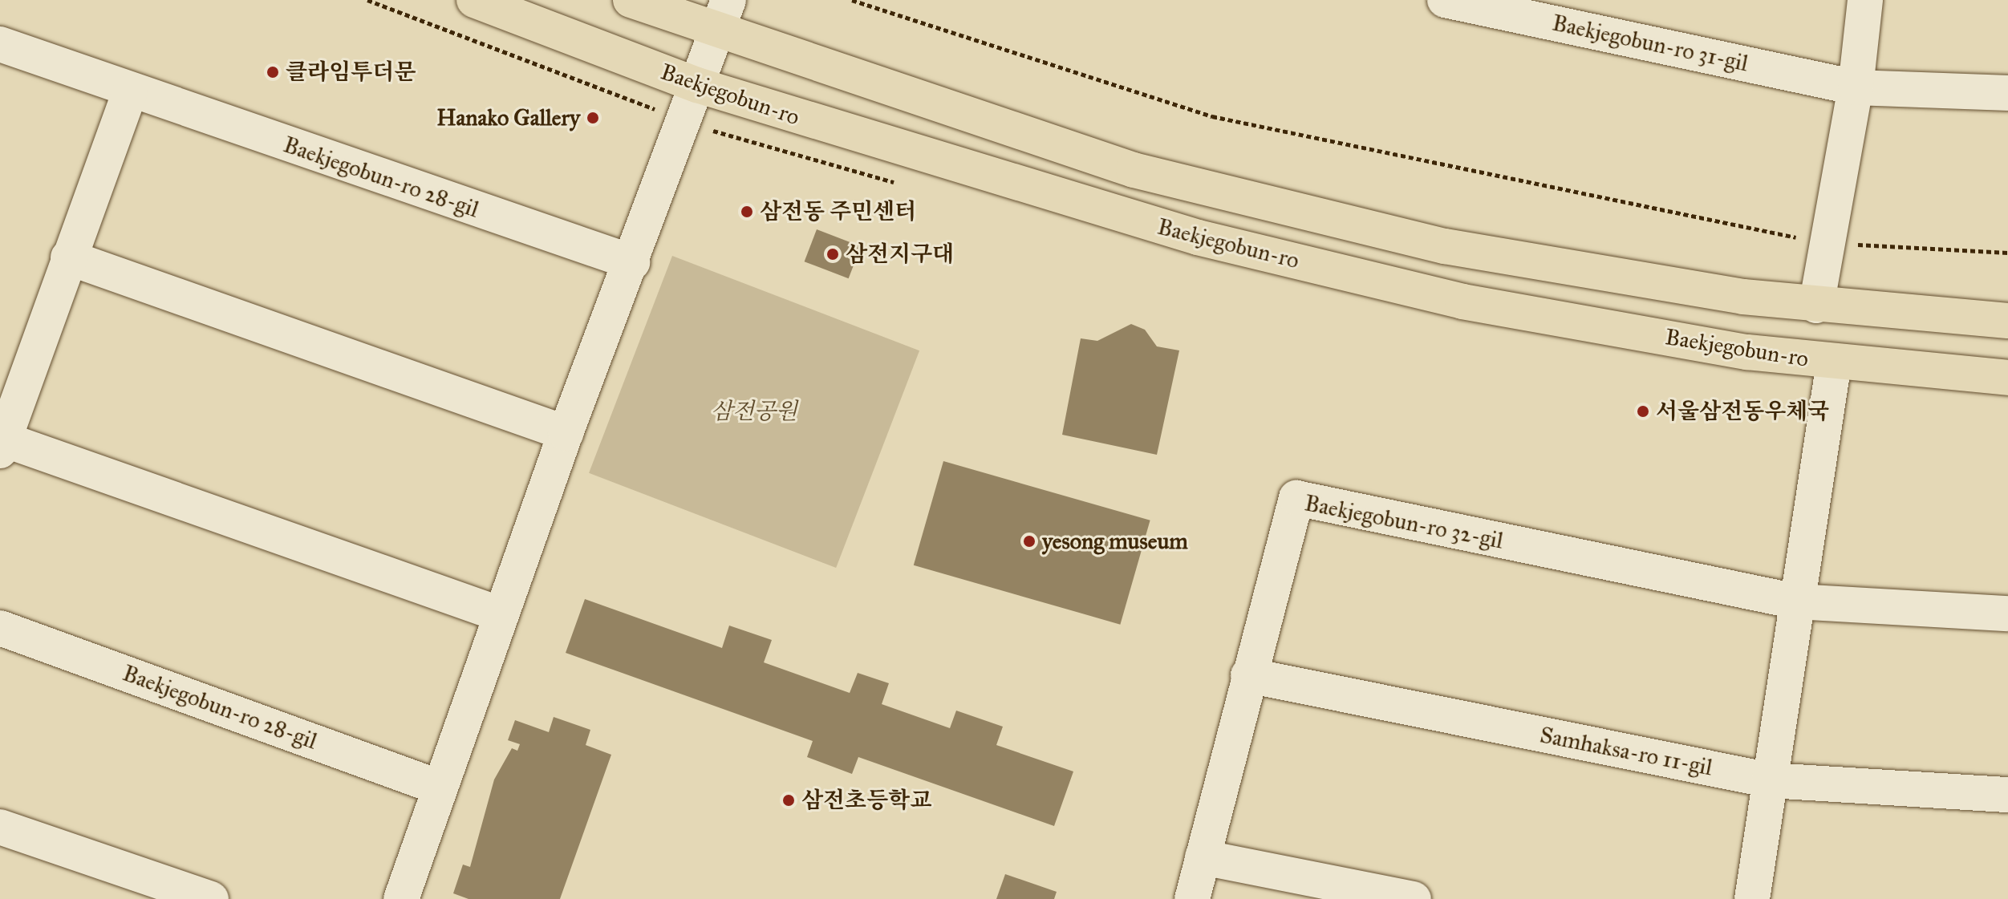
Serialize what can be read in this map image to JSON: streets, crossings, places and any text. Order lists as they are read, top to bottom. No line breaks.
{"streets":{"main road":["Baekjegobun-ro"],"street":["Baekjegobun-ro 31-gil","Baekjegobun-ro 28-gil","Baekjegobun-ro 32-gil","Samhaksa-ro 11-gil"]},"crossings":[["Baekjegobun-ro 32-gil","Samhaksa-ro 11-gil"]],"parks":["삼전공원"],"places":["클라임투더문","Hanako Gallery","삼전동 주민센터","삼전지구대","서울삼전동우체국","yesong museum","삼전초등학교"]}
